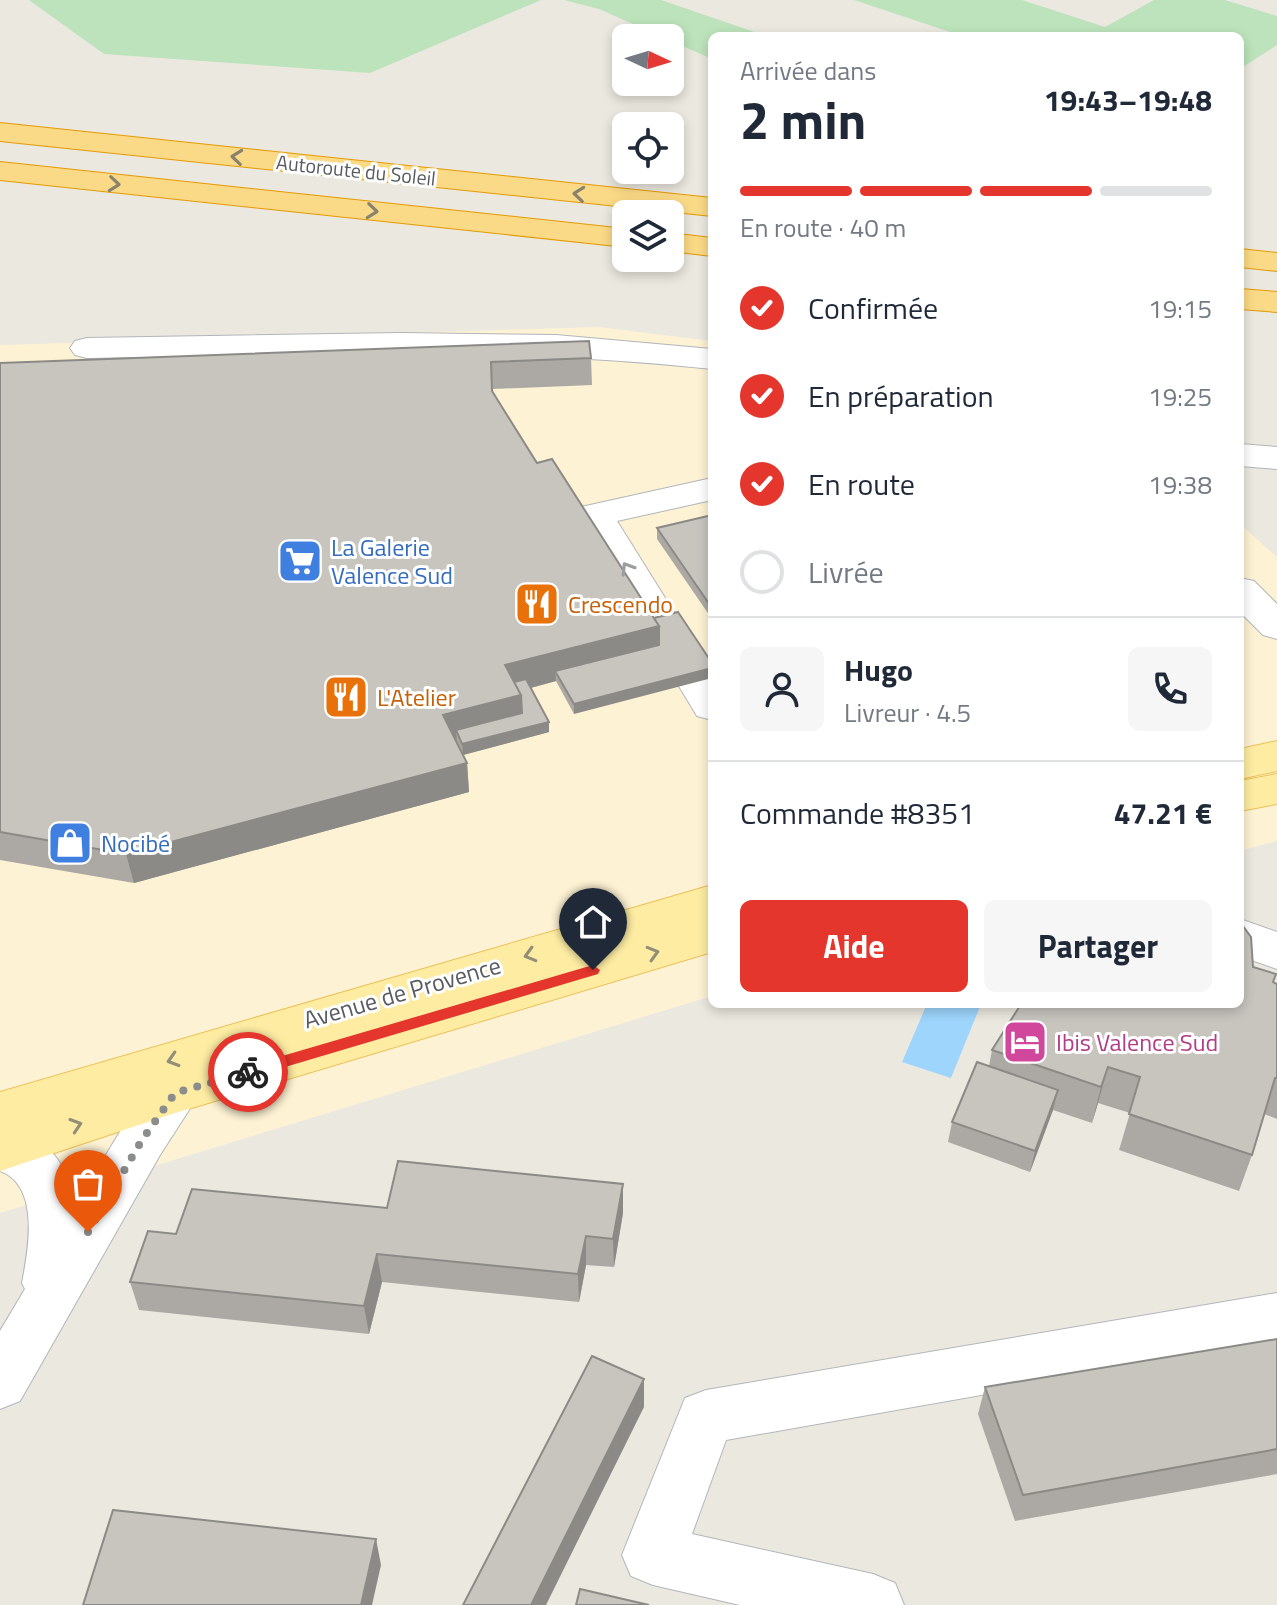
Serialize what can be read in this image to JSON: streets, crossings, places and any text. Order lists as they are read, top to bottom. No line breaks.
{"streets":{"highway":["Autoroute du Soleil"],"main road":["Avenue de Provence"]},"places":{"supermarket":["La Galerie Valence Sud"],"restaurant":["Crescendo","L'Atelier"],"shop":["Nocibé"],"hotel":["Ibis Valence Sud"]},"north":"right","page":{"heading":["2 min","Arrivée dans","19:43–19:48"],"panel":["Hugo","Livreur · 4.5","Commande #8351","47.21 €"],"bar":"En route · 40 m","list":[["Confirmée","19:15"],["En préparation","19:25"],["En route","19:38"],"Livrée"],"buttons":["Aide","Partager"]}}
